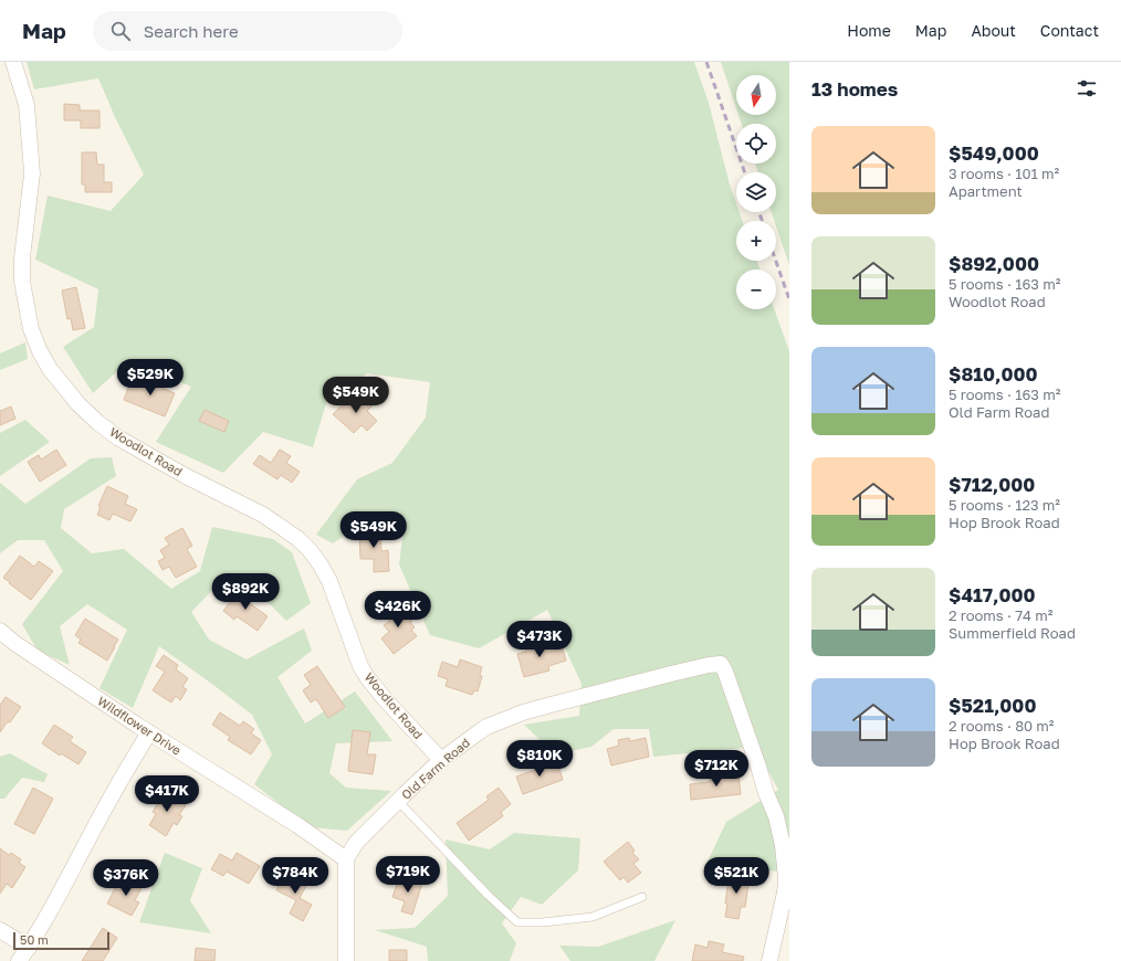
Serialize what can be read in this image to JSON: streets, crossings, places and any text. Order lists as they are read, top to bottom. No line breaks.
{"streets":{"street":["Woodlot Road","Wildflower Drive","Old Farm Road"]},"crossings":[["Woodlot Road","Old Farm Road"],["Wildflower Drive","Old Farm Road"]],"scale_bar":"50 m","north":"bottom","page":{"header":"Map","search":"Search here","nav":["Home","Map","About","Contact"],"heading":"13 homes","map_buttons":["+","−"],"list":[{"name":"$549,000","note":"3 rooms · 101 m² · Apartment"},{"name":"$892,000","note":"5 rooms · 163 m² · Woodlot Road"},{"name":"$810,000","note":"5 rooms · 163 m² · Old Farm Road"},{"name":"$712,000","note":"5 rooms · 123 m² · Hop Brook Road"},{"name":"$417,000","note":"2 rooms · 74 m² · Summerfield Road"},{"name":"$521,000","note":"2 rooms · 80 m² · Hop Brook Road"}],"price":["$529K","$549K","$549K","$892K","$426K","$473K","$810K","$712K","$417K","$719K","$784K","$521K","$376K"],"scale":"50 m"}}
